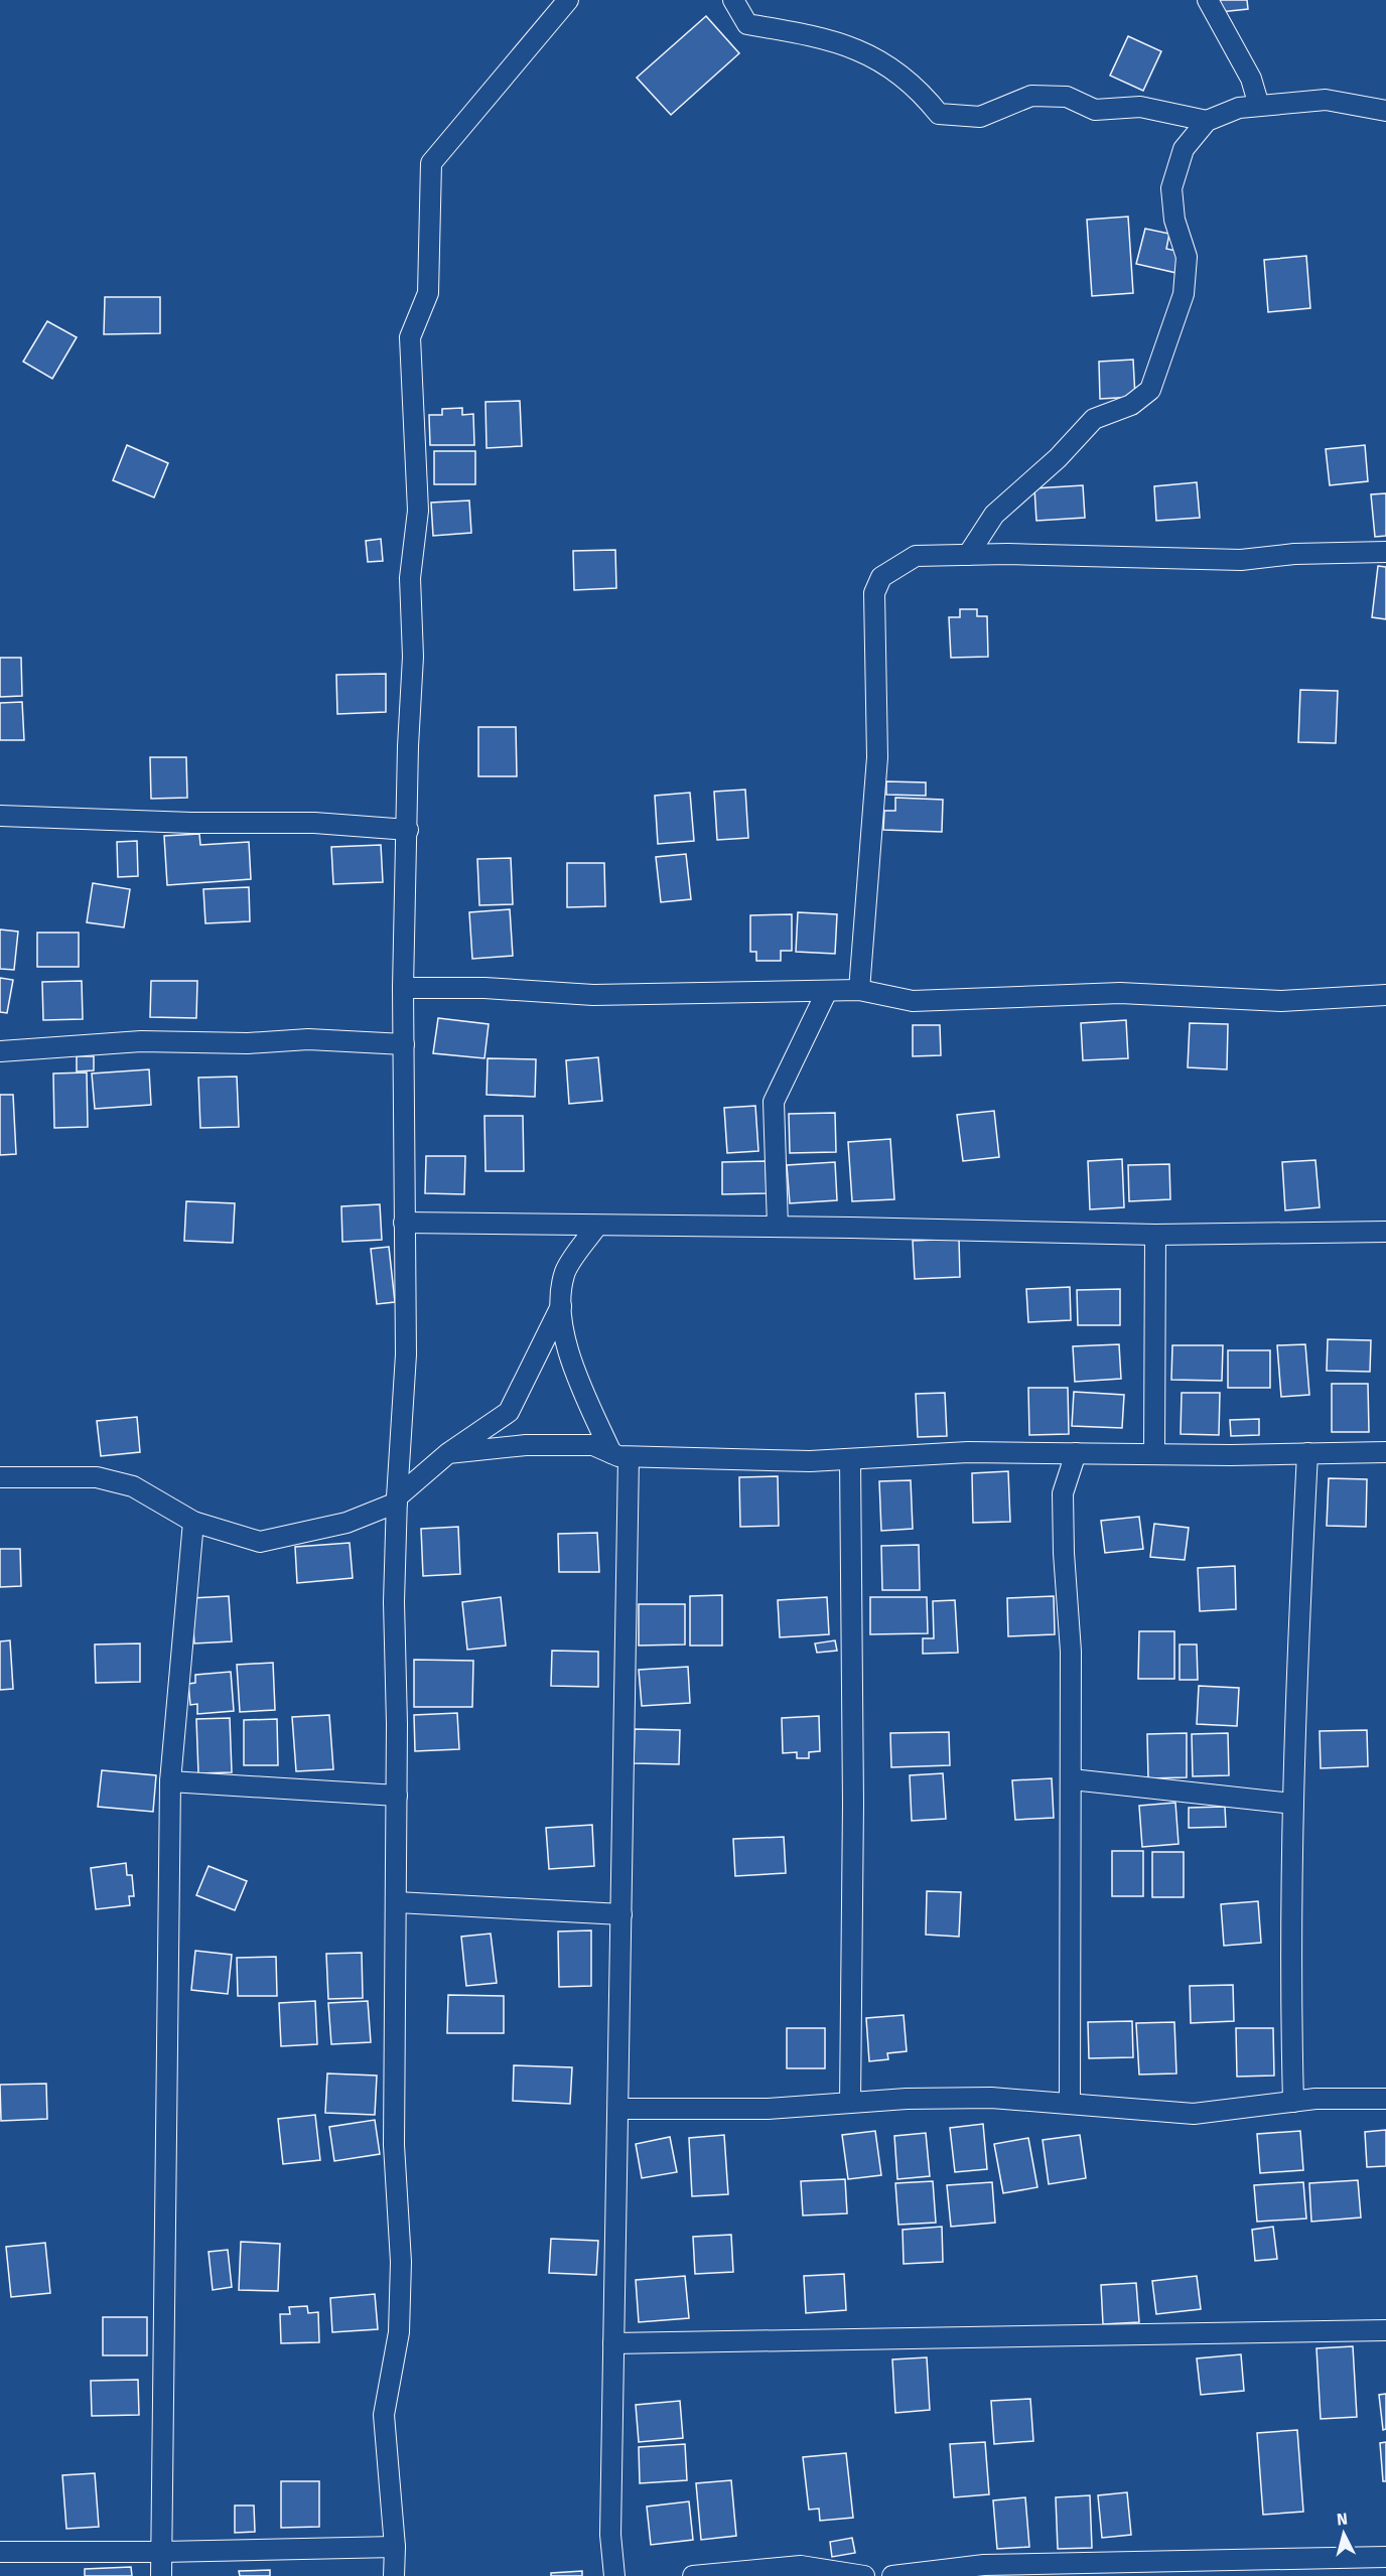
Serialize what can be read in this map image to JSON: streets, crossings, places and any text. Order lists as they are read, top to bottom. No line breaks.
{"north":"top"}
